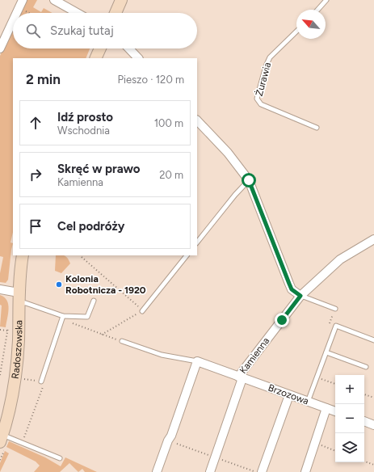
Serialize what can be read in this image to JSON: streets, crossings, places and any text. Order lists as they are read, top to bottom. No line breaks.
{"streets":{"street":["Radoszowska","Kamienna","Brzozowa"],"lane":["Żurawia"]},"crossings":[["Kamienna","Brzozowa"]],"places":["Kolonia Robotnicza - 1920"],"north":"top left","page":{"search":"Szukaj tutaj","heading":["2 min","Pieszo · 120 m"],"list":[["Idź prosto","Wschodnia","100 m"],["Skręć w prawo","Kamienna","20 m"],"Cel podróży"],"map_buttons":["+","−"]}}
